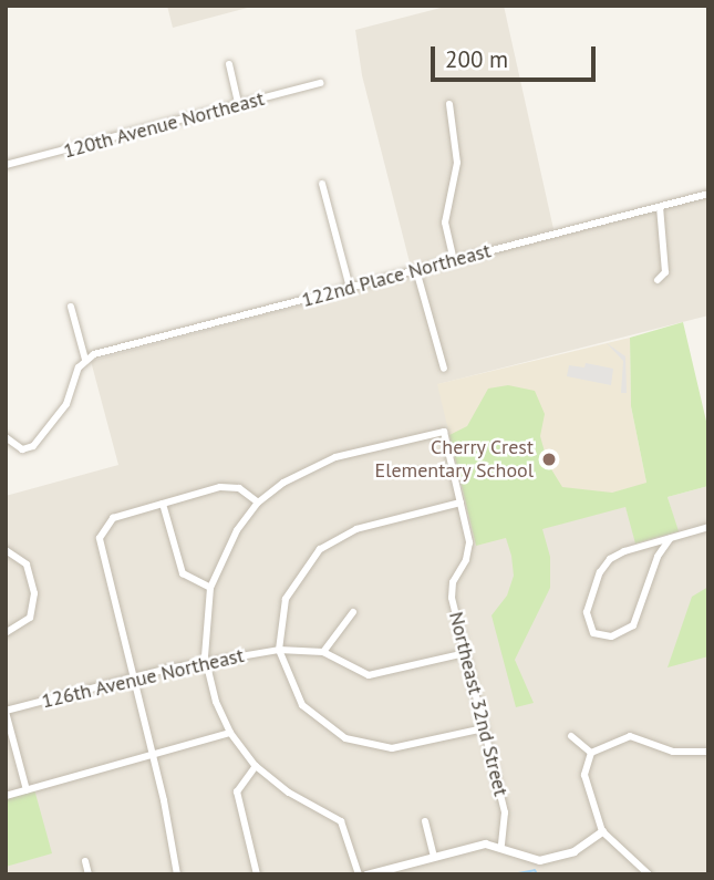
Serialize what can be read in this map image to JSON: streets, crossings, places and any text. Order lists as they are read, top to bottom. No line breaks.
{"streets":{"street":["120th Avenue Northeast","122nd Place Northeast","126th Avenue Northeast","Northeast 32nd Street"]},"places":["Cherry Crest Elementary School"],"scale_bar":"200 m"}
